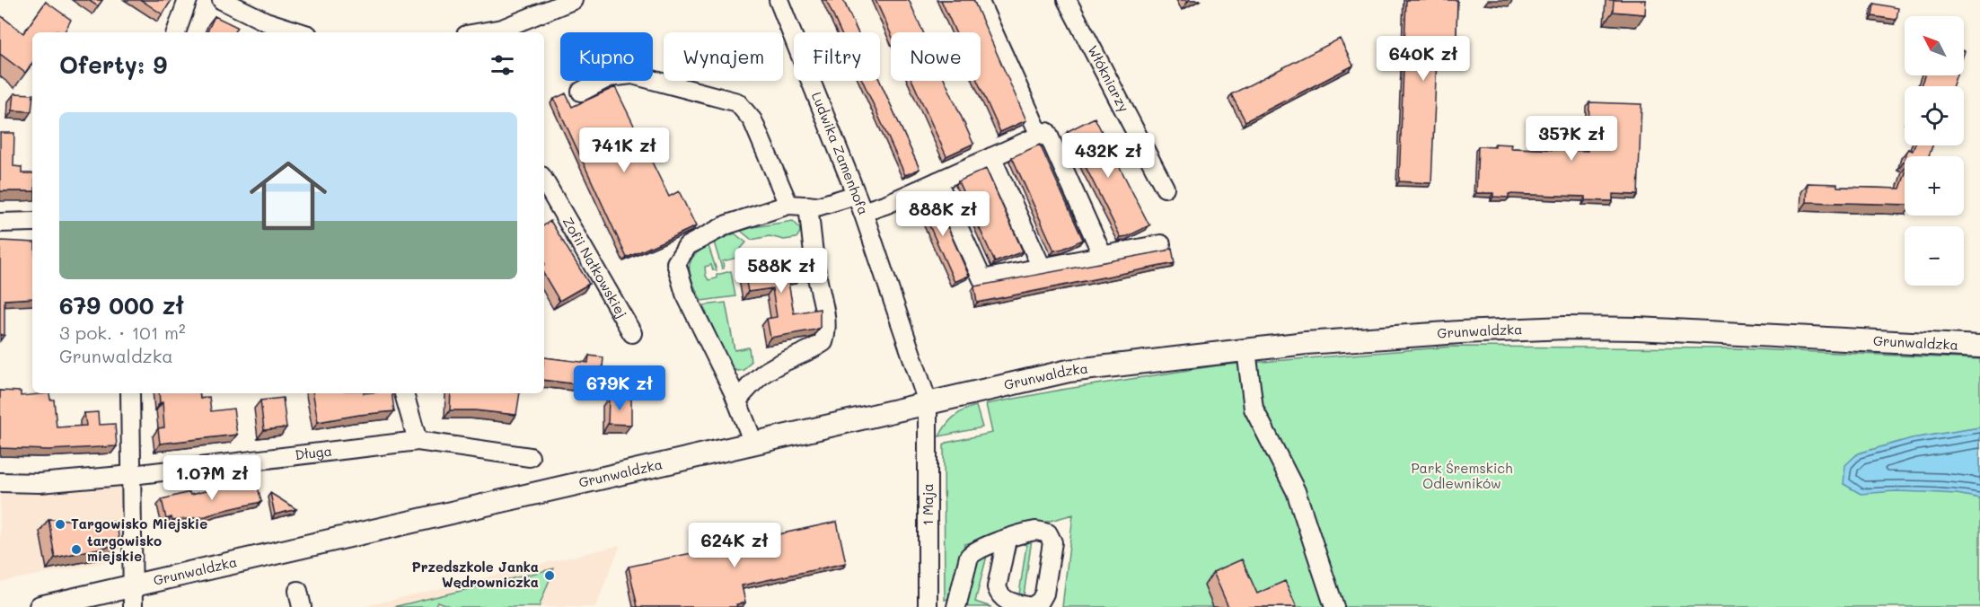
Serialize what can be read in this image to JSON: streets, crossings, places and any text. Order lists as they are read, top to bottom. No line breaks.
{"streets":{"main road":["Grunwaldzka"],"street":["Włókniarzy","Ludwika Zamenhofa","Zofii Nałkowskiej","Długa","1 Maja"]},"crossings":[["Ludwika Zamenhofa","Grunwaldzka"],["Ludwika Zamenhofa","1 Maja"],["Grunwaldzka","1 Maja"]],"parks":["Park Śremskich Odlewników"],"places":["Targowisko Miejskie","targowisko miejskie","Przedszkole Janka Wędrowniczka"],"north":"top left","page":{"map_buttons":["+","−"],"chip":["Kupno","Wynajem","Filtry","Nowe"],"heading":"Oferty: 9","price":["640K zł","357K zł","741K zł","432K zł","888K zł","588K zł","679K zł","1.07M zł","624K zł"],"list":[{"name":"679 000 zł","note":"3 pok. · 101 m² · Grunwaldzka"}]}}
